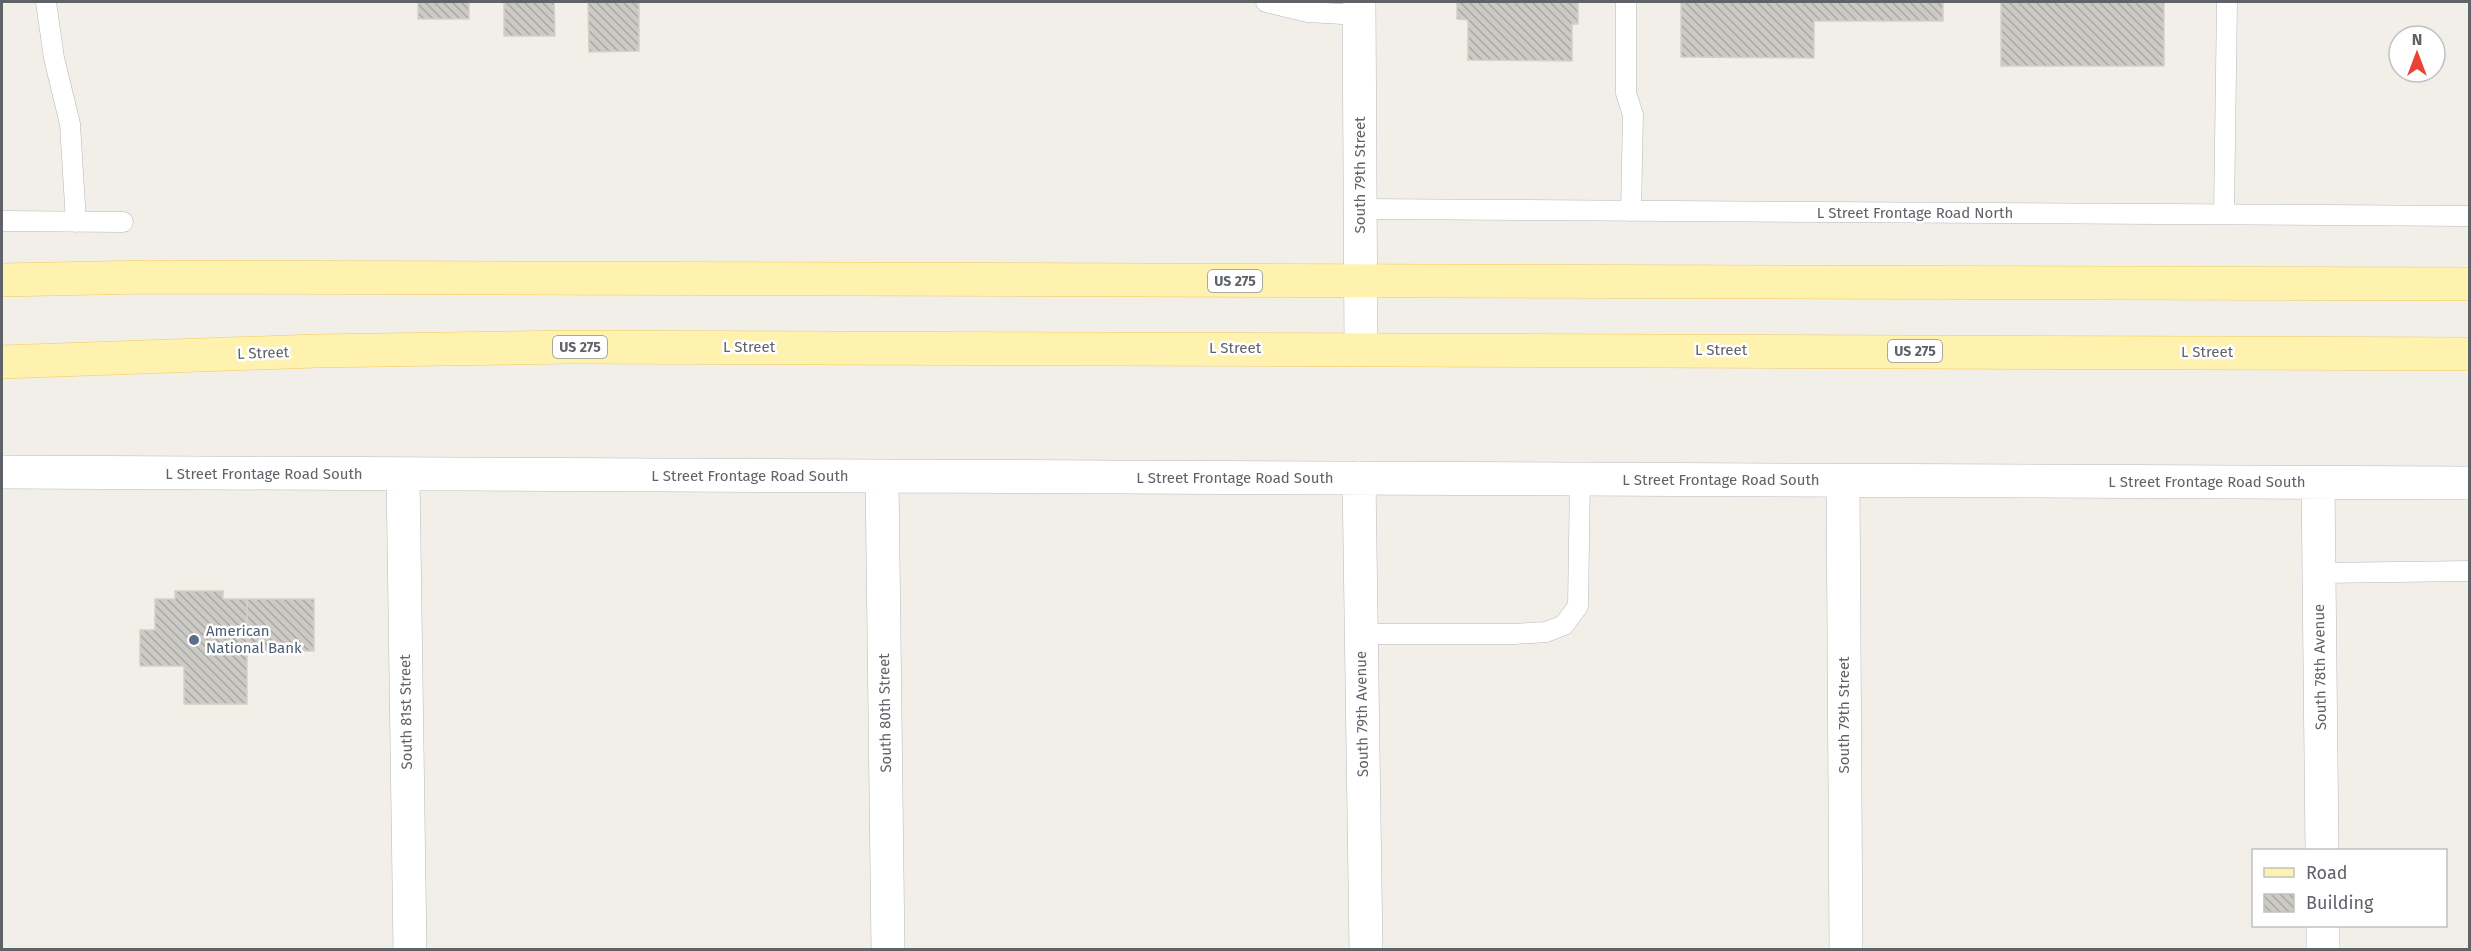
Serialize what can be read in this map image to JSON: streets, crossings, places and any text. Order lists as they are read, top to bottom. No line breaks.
{"streets":{"main road":["US 275","L Street"],"street":["South 79th Street","L Street Frontage Road South","South 78th Avenue","South 81st Street","South 80th Street","South 79th Avenue"],"lane":["L Street Frontage Road North"]},"crossings":[["South 79th Street","L Street Frontage Road North"],["South 79th Street","US 275"],["South 79th Street","L Street"],["South 79th Street","L Street Frontage Road South"],["L Street Frontage Road South","South 78th Avenue"],["L Street Frontage Road South","South 81st Street"],["L Street Frontage Road South","South 80th Street"],["L Street Frontage Road South","South 79th Avenue"]],"places":["American National Bank"],"legend":["Road","Building"],"north":"top"}
